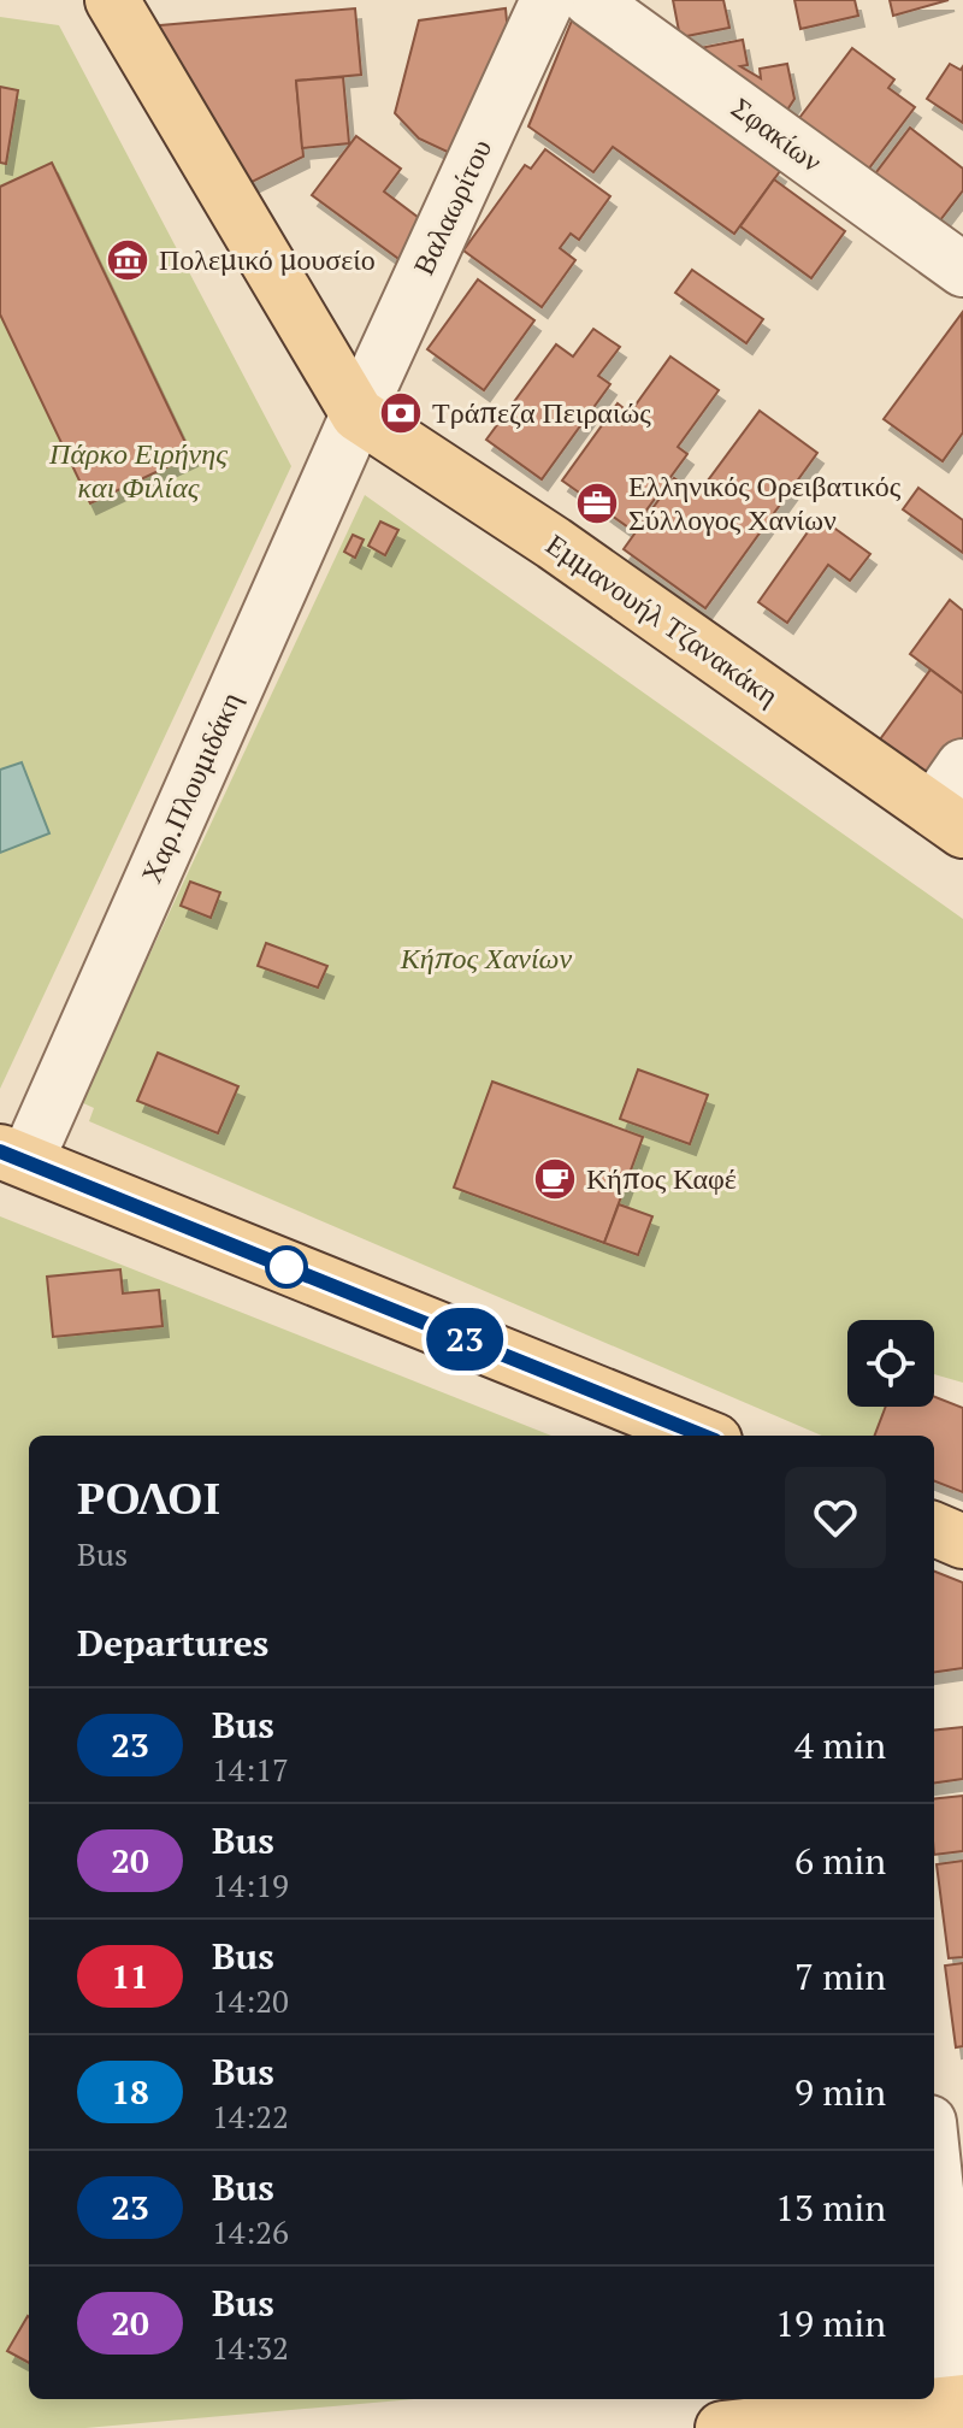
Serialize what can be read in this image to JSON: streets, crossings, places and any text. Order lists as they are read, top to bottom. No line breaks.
{"streets":{"main road":["Εμμανουήλ Τζανακάκη"],"street":["Σφακίων","Βαλαωρίτου","Χαρ.Πλουμιδάκη"]},"crossings":[["Βαλαωρίτου","Εμμανουήλ Τζανακάκη"],["Βαλαωρίτου","Χαρ.Πλουμιδάκη"],["Εμμανουήλ Τζανακάκη","Χαρ.Πλουμιδάκη"]],"parks":["Πάρκο Ειρήνης και Φιλίας","Κήπος Χανίων"],"places":{"museum":["Πολεμικό μουσείο"],"bank":["Τράπεζα Πειραιώς"],"office":["Ελληνικός Ορειβατικός Σύλλογος Χανίων"],"cafe":["Κήπος Καφέ"]},"lines":["bus line 23"],"page":{"on_map":"23","heading":[["ΡΟΛΟΙ","Bus"],"Departures"],"list":[{"mark":"23","name":"Bus","note":"14:17","value":"4 min"},{"mark":"20","name":"Bus","note":"14:19","value":"6 min"},{"mark":"11","name":"Bus","note":"14:20","value":"7 min"},{"mark":"18","name":"Bus","note":"14:22","value":"9 min"},{"mark":"23","name":"Bus","note":"14:26","value":"13 min"},{"mark":"20","name":"Bus","note":"14:32","value":"19 min"}]}}
